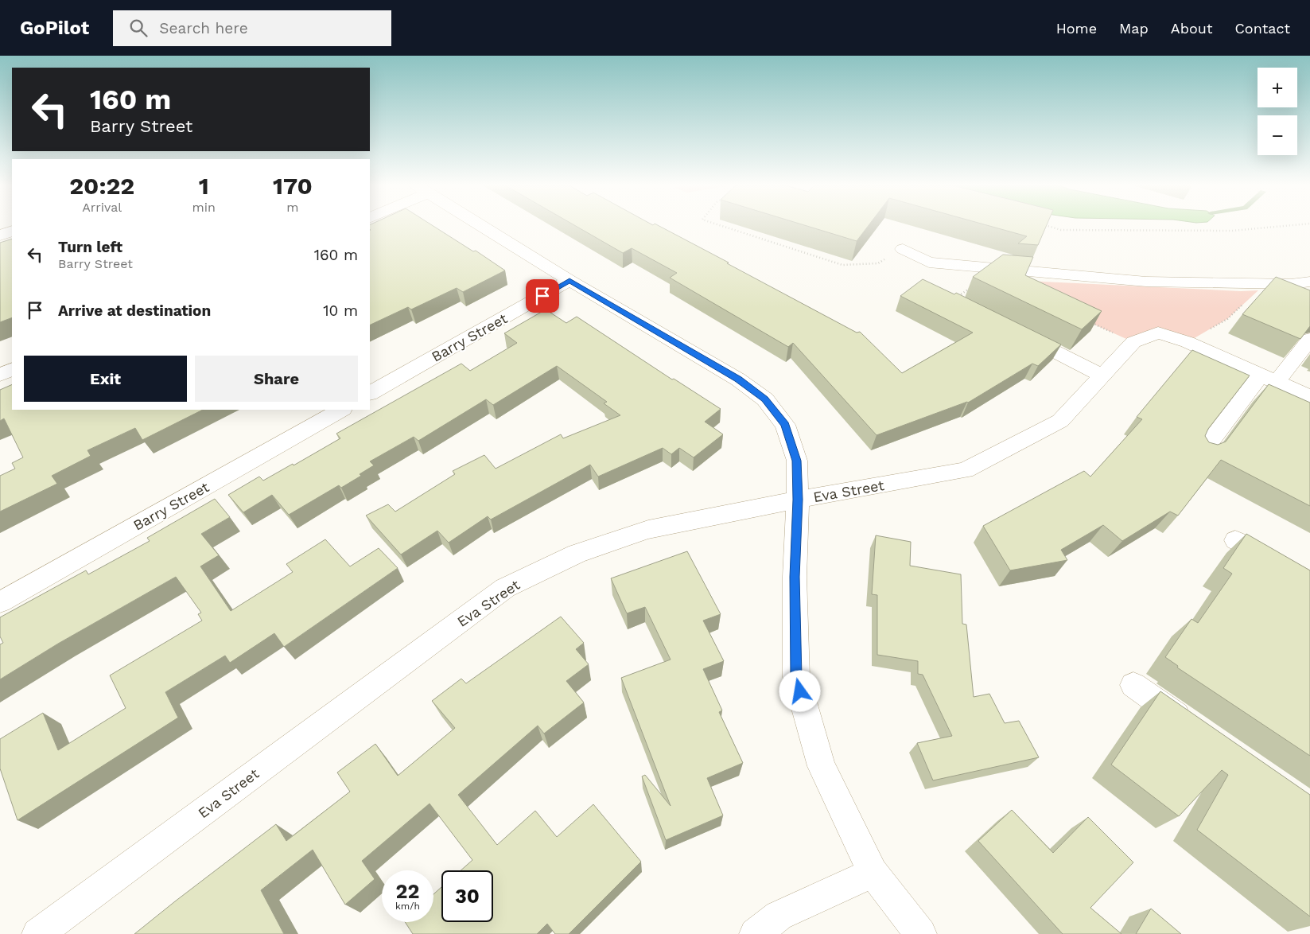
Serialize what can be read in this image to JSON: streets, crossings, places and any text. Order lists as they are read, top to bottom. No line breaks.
{"streets":{"street":["Barry Street","Eva Street"]},"page":{"header":"GoPilot","search":"Search here","nav":["Home","Map","About","Contact"],"map_buttons":["+","−"],"turn":["160 m","Barry Street"],"eta":["20:22","Arrival","1","min","170","m"],"list":[{"name":"Turn left","note":"Barry Street","value":"160 m"},{"name":"Arrive at destination","value":"10 m"}],"buttons":["Exit","Share"],"speed":"22 km/h","limit":"30"}}
